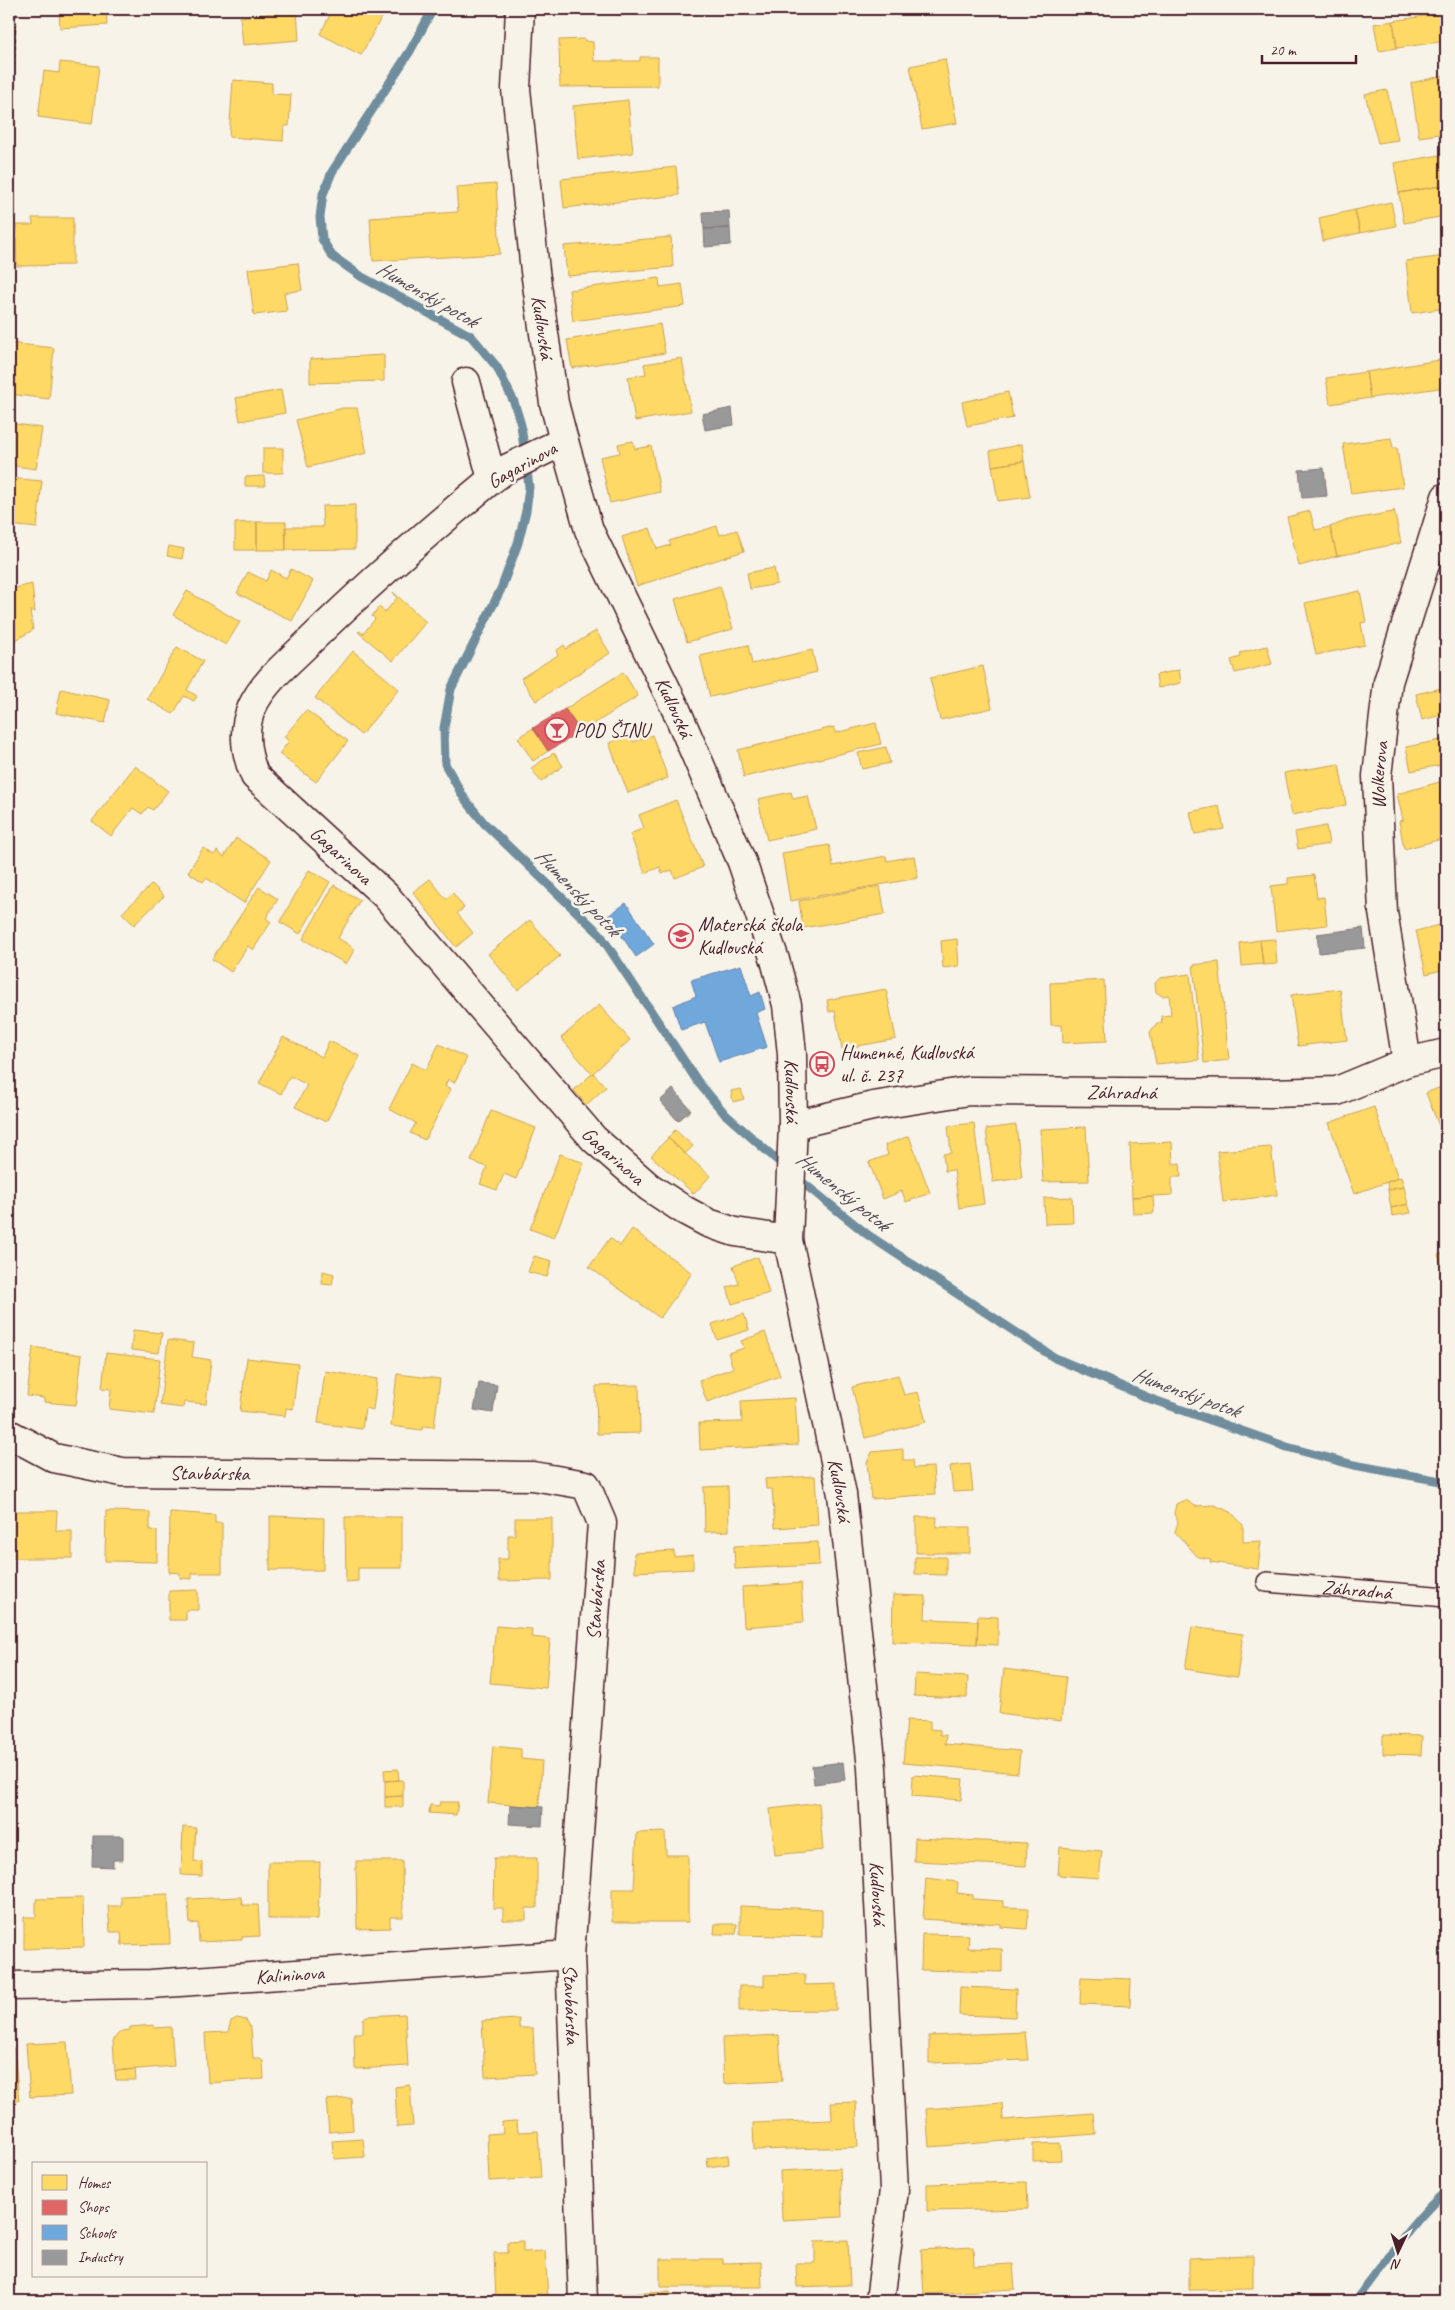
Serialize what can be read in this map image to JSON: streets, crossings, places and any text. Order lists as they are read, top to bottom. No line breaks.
{"streets":{"street":["Kudlovská","Gagarinova","Wolkerova","Záhradná","Stavbárska","Kalininova"]},"crossings":[["Kudlovská","Gagarinova"],["Kudlovská","Záhradná"],["Wolkerova","Záhradná"],["Stavbárska","Kalininova"]],"water":["Humenský potok"],"places":{"bar":["POD ŠINU"],"school or university":["Materská škola Kudlovská"],"bus stop":["Humenné, Kudlovská ul. č. 237"]},"legend":["Homes","Shops","Schools","Industry"],"scale_bar":"20 m","north":"bottom"}
